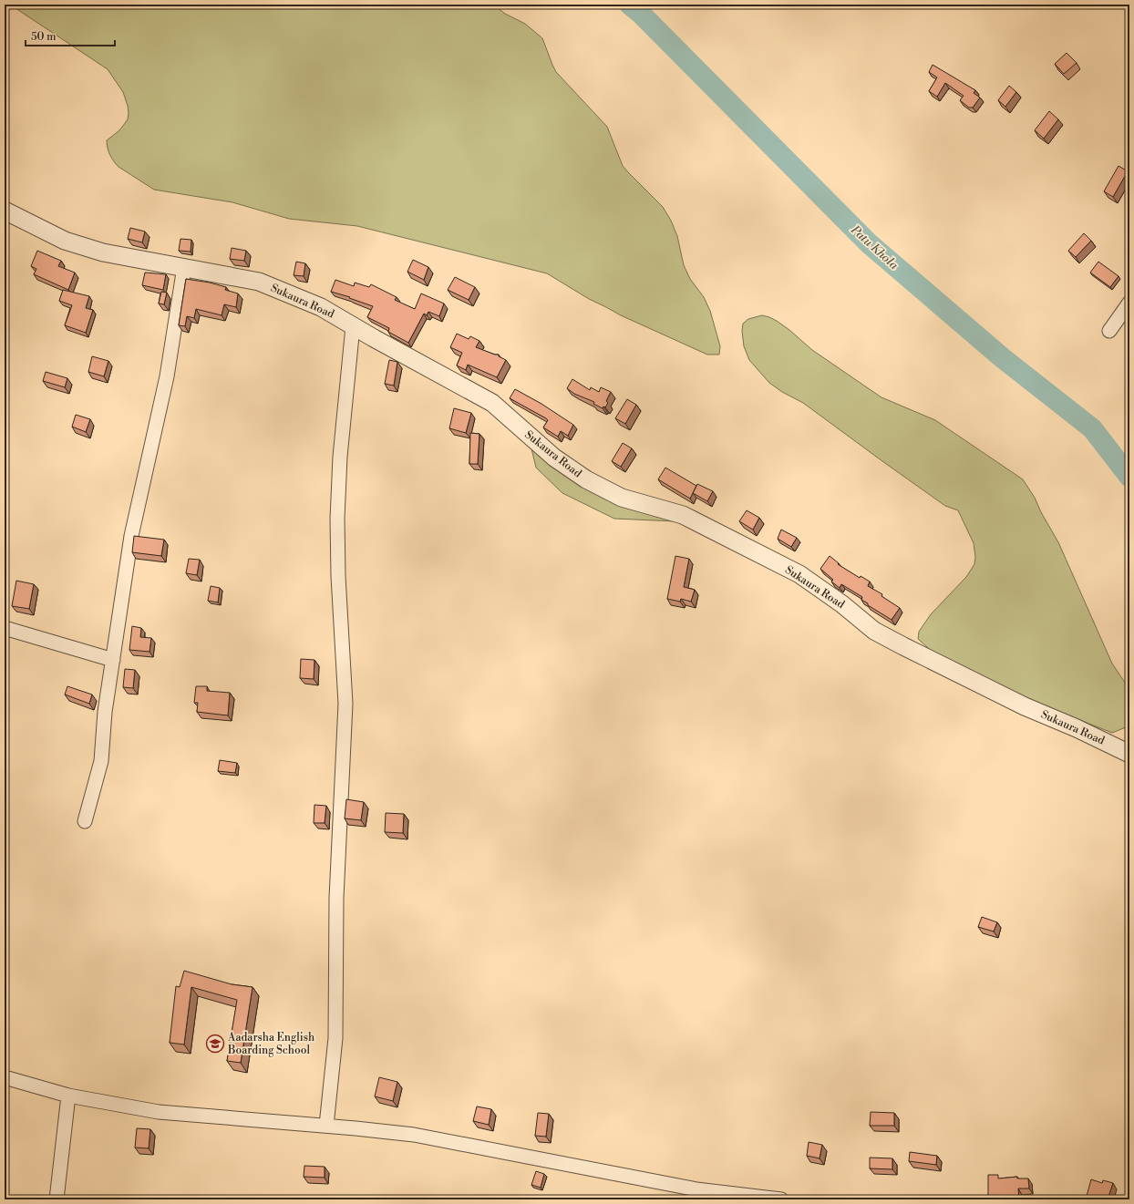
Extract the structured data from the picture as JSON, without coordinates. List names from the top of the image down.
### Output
{
  "streets": {
    "street": ["Sukaura Road"]
  },
  "water": ["Patu Khola"],
  "places": {
    "school or university": ["Aadarsha English Boarding School"]
  },
  "scale_bar": "50 m"
}
